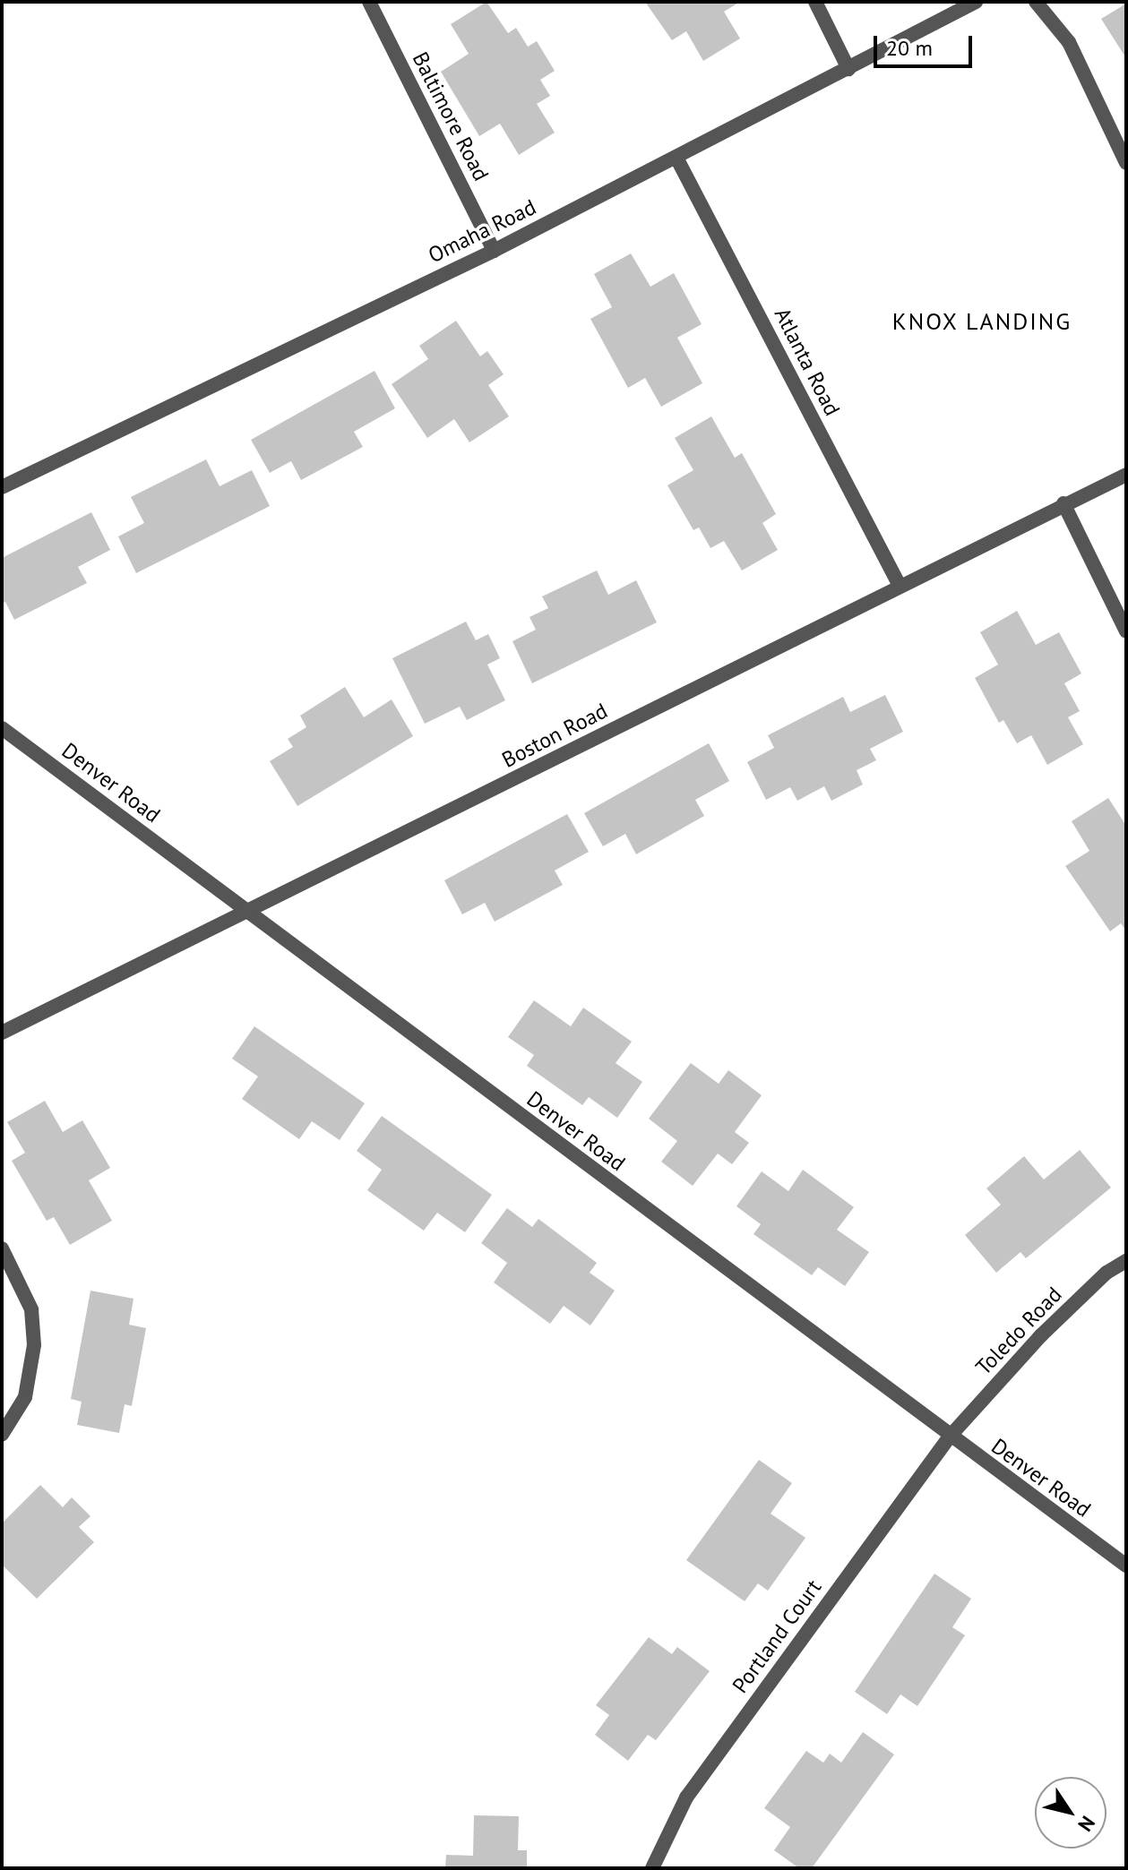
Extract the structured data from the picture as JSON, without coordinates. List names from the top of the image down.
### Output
{
  "streets": {
    "street": [
      "Baltimore Road",
      "Omaha Road",
      "Atlanta Road",
      "Boston Road",
      "Denver Road",
      "Toledo Road",
      "Portland Court"
    ]
  },
  "crossings": [
    ["Baltimore Road", "Omaha Road"],
    ["Omaha Road", "Atlanta Road"],
    ["Atlanta Road", "Boston Road"],
    ["Boston Road", "Denver Road"],
    ["Denver Road", "Toledo Road"],
    ["Denver Road", "Portland Court"],
    ["Toledo Road", "Portland Court"]
  ],
  "districts": ["KNOX LANDING"],
  "scale_bar": "20 m",
  "north": "bottom right"
}
